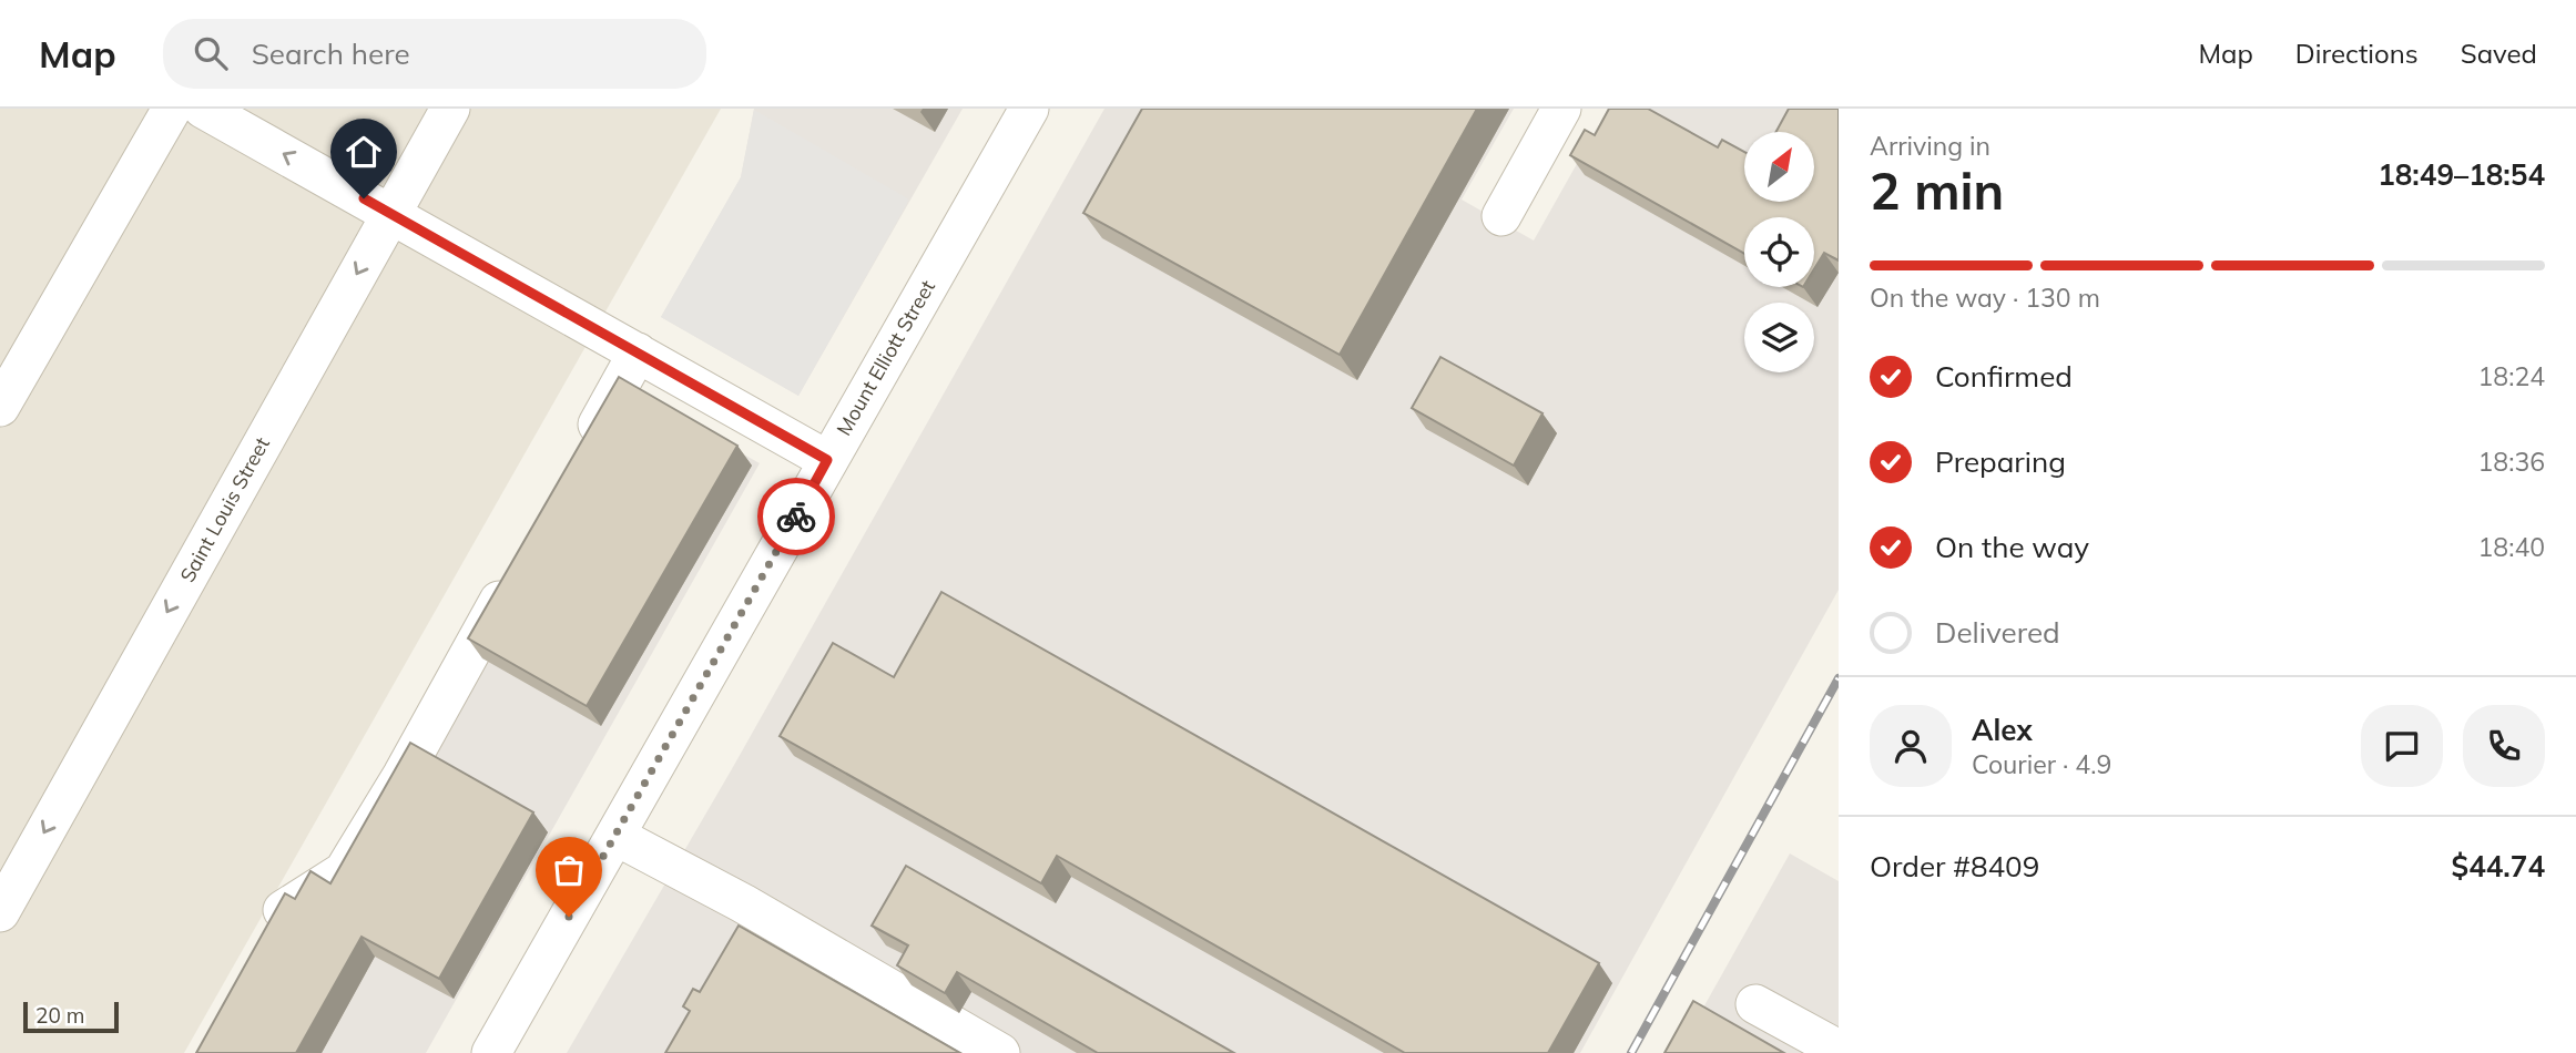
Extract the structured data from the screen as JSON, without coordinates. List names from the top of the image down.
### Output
{
  "streets": {
    "street": ["Mount Elliott Street", "Saint Louis Street"]
  },
  "scale_bar": "20 m",
  "north": "top right",
  "page": {
    "header": "Map",
    "search": "Search here",
    "nav": ["Map", "Directions", "Saved"],
    "heading": ["2 min", "Arriving in", "18:49–18:54"],
    "panel": [
      "Alex",
      "Courier · 4.9",
      "Order #8409",
      "$44.74"
    ],
    "bar": "On the way · 130 m",
    "list": [
      ["Confirmed", "18:24"],
      ["Preparing", "18:36"],
      ["On the way", "18:40"],
      "Delivered"
    ],
    "scale": "20 m"
  }
}
